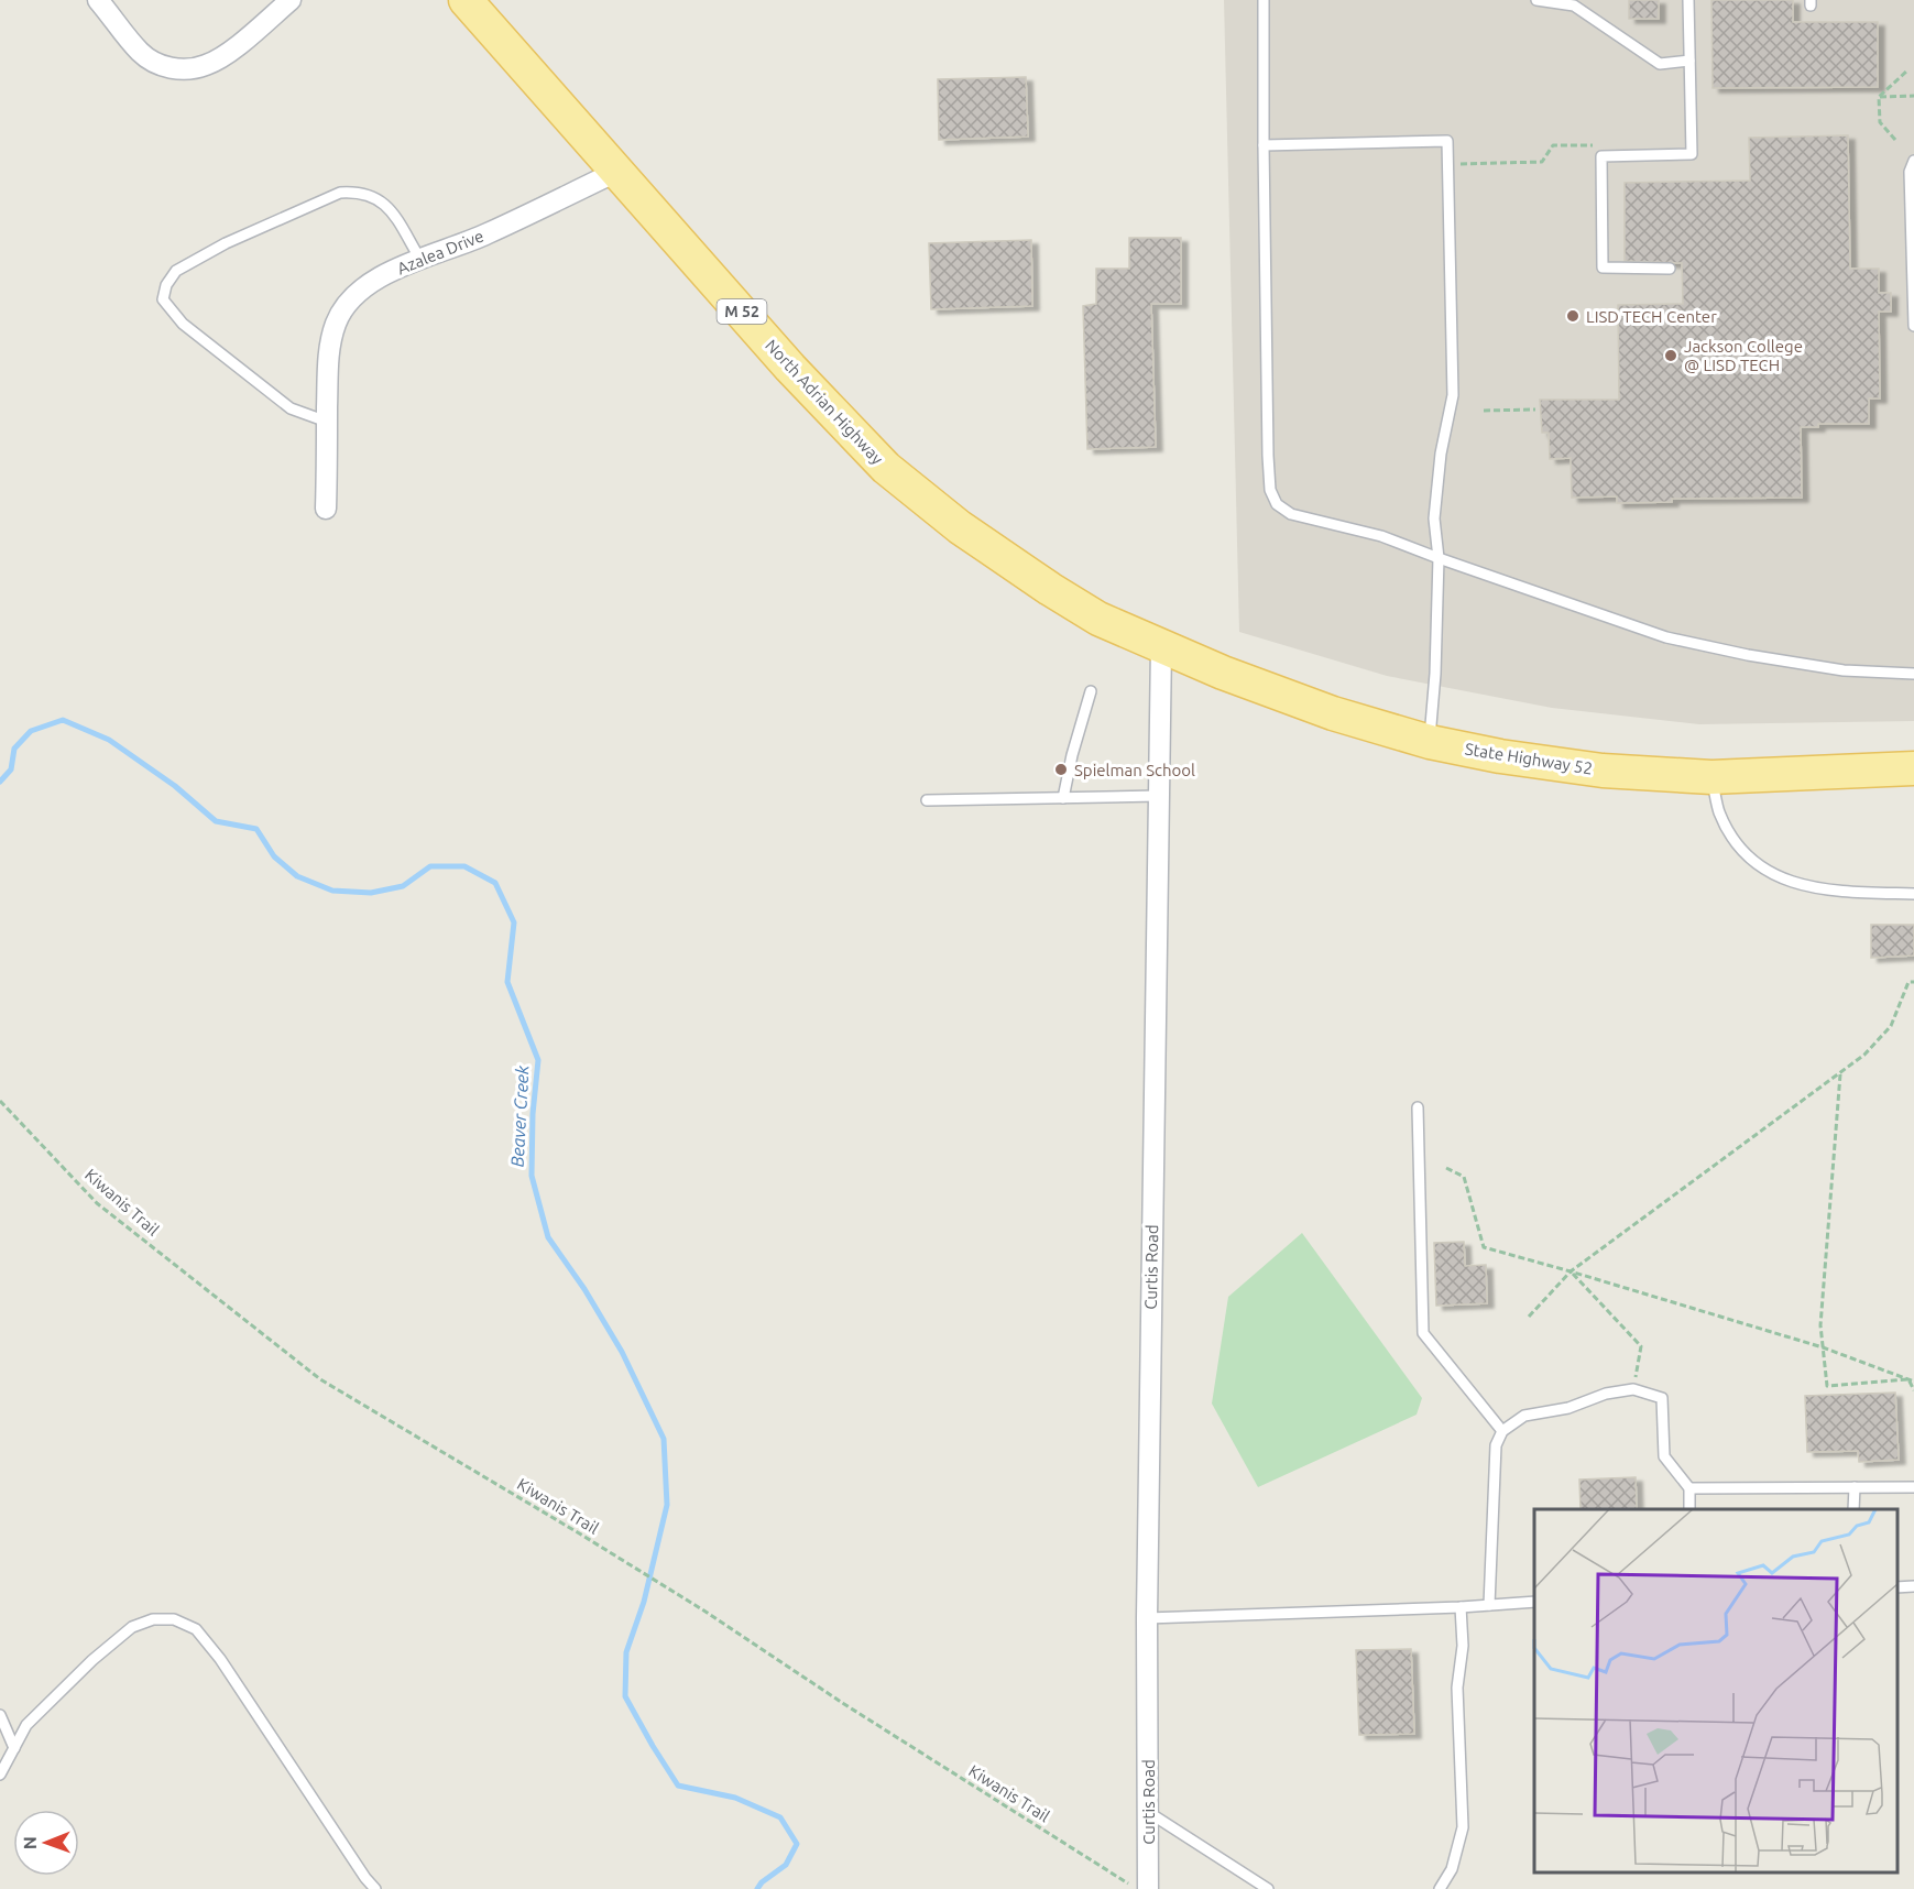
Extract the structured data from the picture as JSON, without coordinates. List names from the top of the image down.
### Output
{
  "streets": {
    "main road": ["M 52", "North Adrian Highway", "State Highway 52"],
    "street": ["Azalea Drive", "Curtis Road"],
    "path": ["Kiwanis Trail"]
  },
  "crossings": [
    ["Azalea Drive", "North Adrian Highway"],
    ["North Adrian Highway", "State Highway 52"],
    ["North Adrian Highway", "Curtis Road"],
    ["State Highway 52", "Curtis Road"]
  ],
  "water": ["Beaver Creek"],
  "places": ["LISD TECH Center", "Jackson College @ LISD TECH", "Spielman School"],
  "north": "left"
}
